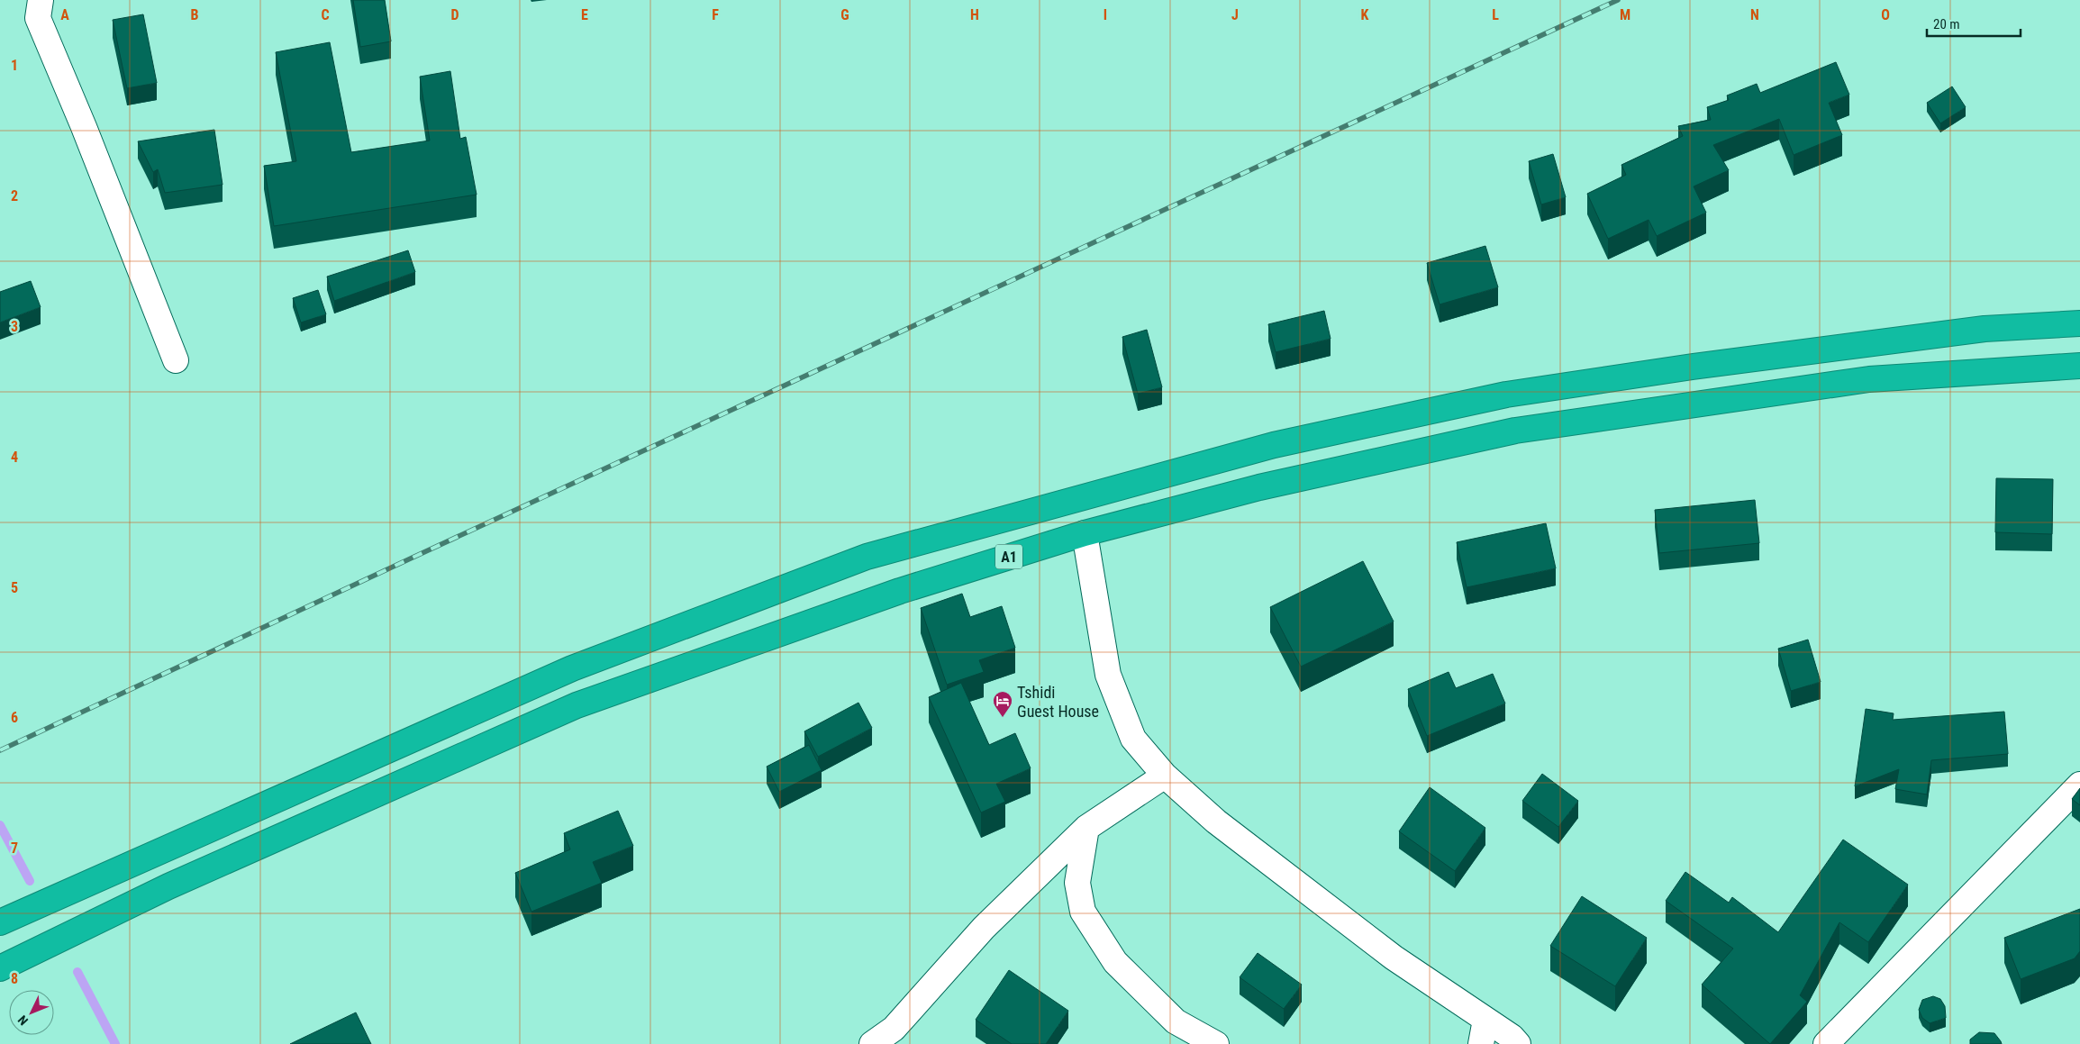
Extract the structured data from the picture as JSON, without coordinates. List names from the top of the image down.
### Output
{
  "streets": {
    "highway": ["A1"]
  },
  "places": {
    "hotel": ["Tshidi Guest House"]
  },
  "scale_bar": "20 m",
  "north": "bottom left",
  "grid": {
    "columns": [
      "A",
      "B",
      "C",
      "D",
      "E",
      "F",
      "G",
      "H",
      "I",
      "J",
      "K",
      "L",
      "M",
      "N",
      "O"
    ],
    "rows": [
      "1",
      "2",
      "3",
      "4",
      "5",
      "6",
      "7",
      "8"
    ]
  }
}
